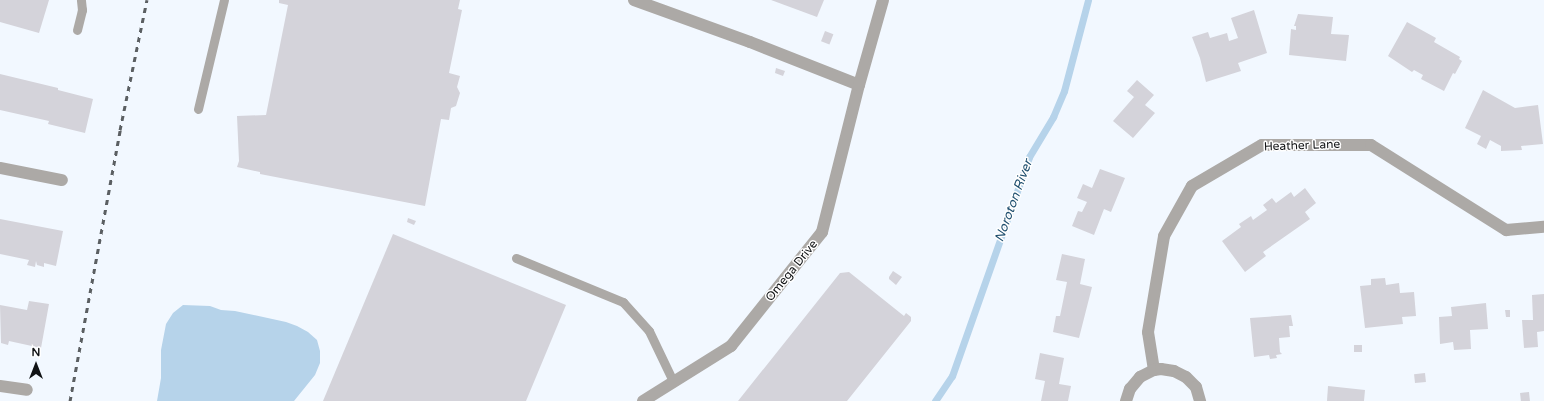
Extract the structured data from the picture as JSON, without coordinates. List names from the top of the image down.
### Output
{
  "streets": {
    "street": ["Heather Lane", "Omega Drive"]
  },
  "water": ["Noroton River"],
  "north": "top"
}
